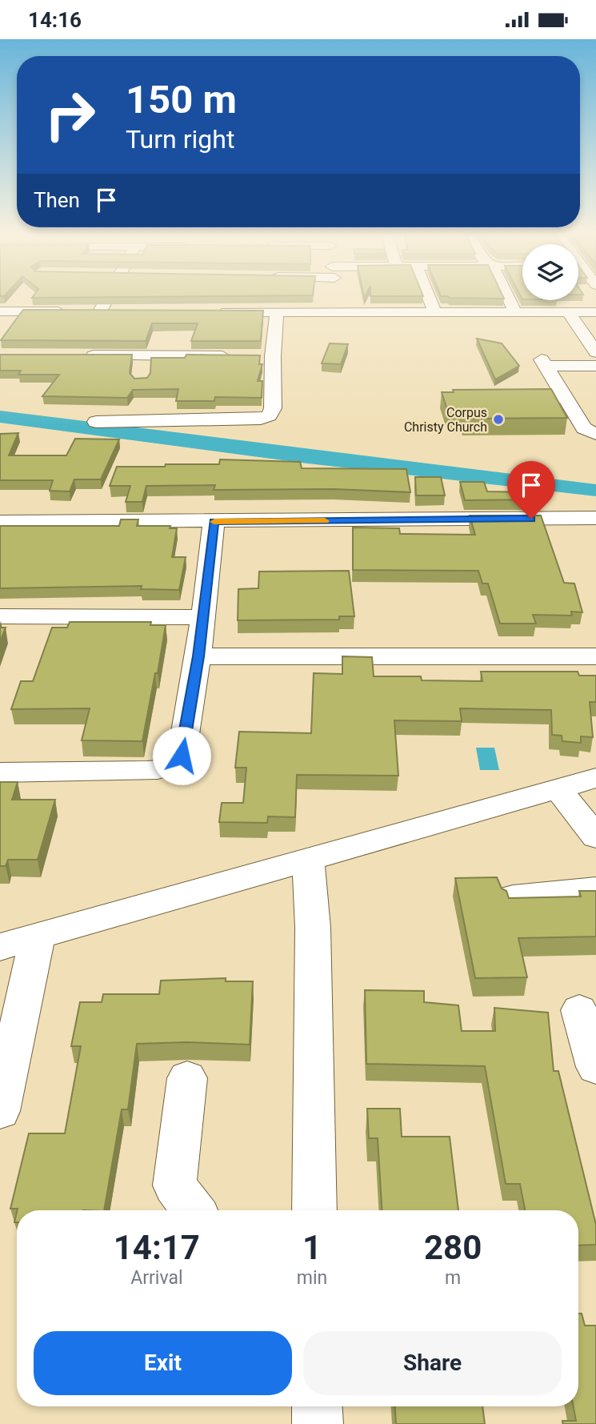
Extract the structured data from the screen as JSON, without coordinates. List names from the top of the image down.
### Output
{
  "places": ["Corpus Christy Church"],
  "page": {
    "status": "14:16",
    "turn": ["150 m", "Turn right"],
    "then": "Then",
    "eta": [
      "14:17",
      "Arrival",
      "1",
      "min",
      "280",
      "m"
    ],
    "buttons": ["Exit", "Share"]
  }
}
